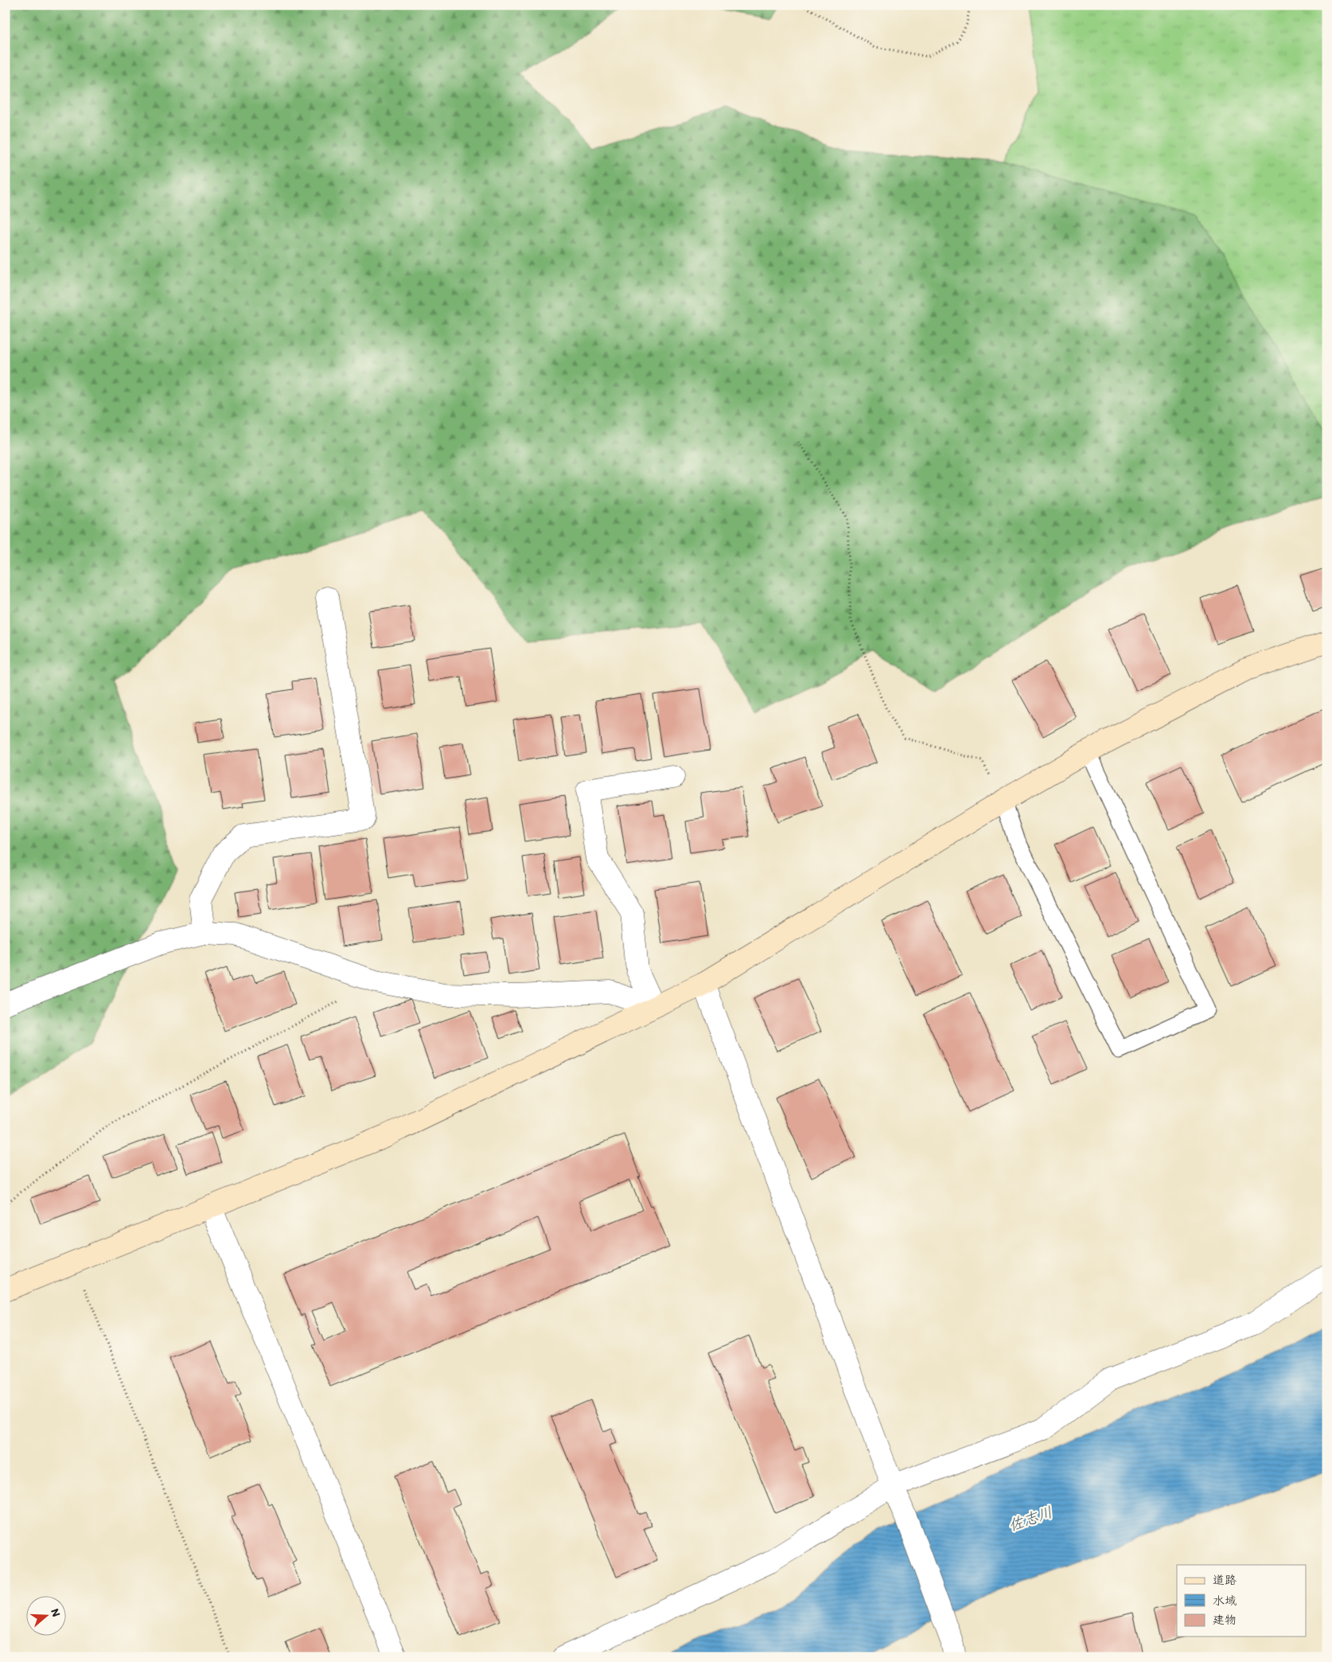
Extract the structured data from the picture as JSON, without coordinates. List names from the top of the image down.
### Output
{
  "water": ["佐志川"],
  "legend": ["道路", "水域", "建物"],
  "north": "right"
}
